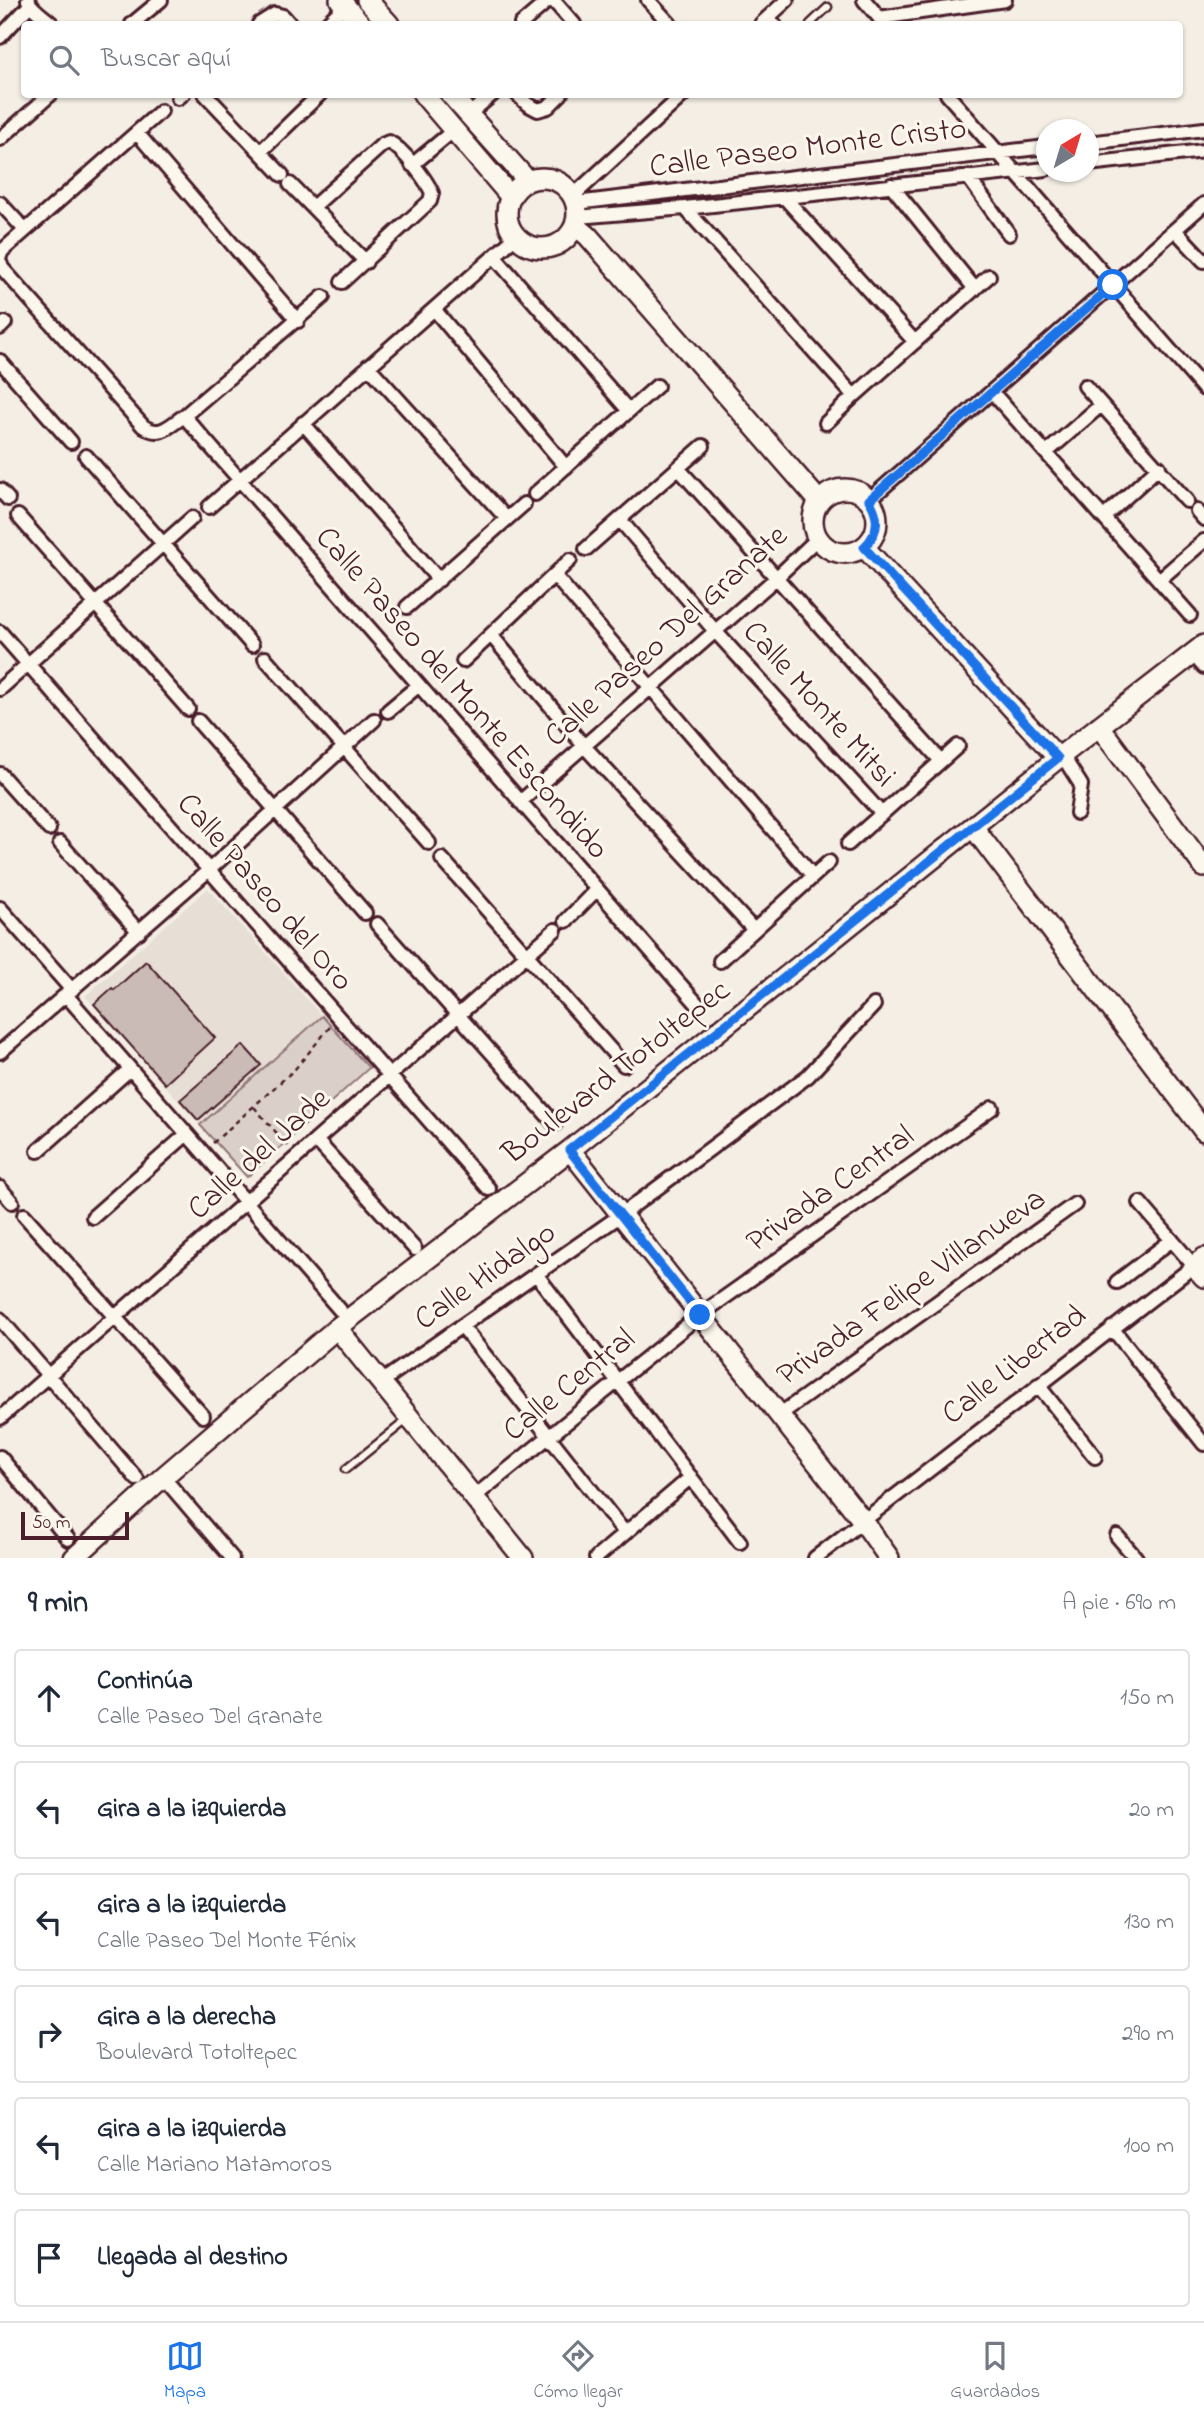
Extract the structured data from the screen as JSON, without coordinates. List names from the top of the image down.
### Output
{
  "streets": {
    "main road": ["Boulevard Totoltepec"],
    "street": [
      "Calle Paseo Monte Cristo",
      "Calle Paseo Del Granate",
      "Calle Paseo del Monte Escondido",
      "Calle Monte Mitsi",
      "Calle Paseo del Oro",
      "Calle del Jade",
      "Privada Central",
      "Calle Hidalgo",
      "Privada Felipe Villanueva",
      "Calle Libertad",
      "Calle Central"
    ]
  },
  "crossings": [
    ["Calle Paseo Del Granate", "Calle Paseo del Monte Escondido"],
    ["Calle Paseo Del Granate", "Calle Monte Mitsi"],
    ["Calle Paseo del Oro", "Calle del Jade"],
    ["Privada Central", "Calle Central"]
  ],
  "scale_bar": "50 m",
  "north": "top right",
  "page": {
    "search": "Buscar aquí",
    "scale": "50 m",
    "heading": ["9 min", "A pie · 690 m"],
    "list": [
      ["Continúa", "Calle Paseo Del Granate", "150 m"],
      ["Gira a la izquierda", "20 m"],
      ["Gira a la izquierda", "Calle Paseo Del Monte Fénix", "130 m"],
      ["Gira a la derecha", "Boulevard Totoltepec", "290 m"],
      ["Gira a la izquierda", "Calle Mariano Matamoros", "100 m"],
      "Llegada al destino"
    ],
    "nav": ["Mapa", "Cómo llegar", "Guardados"]
  }
}
